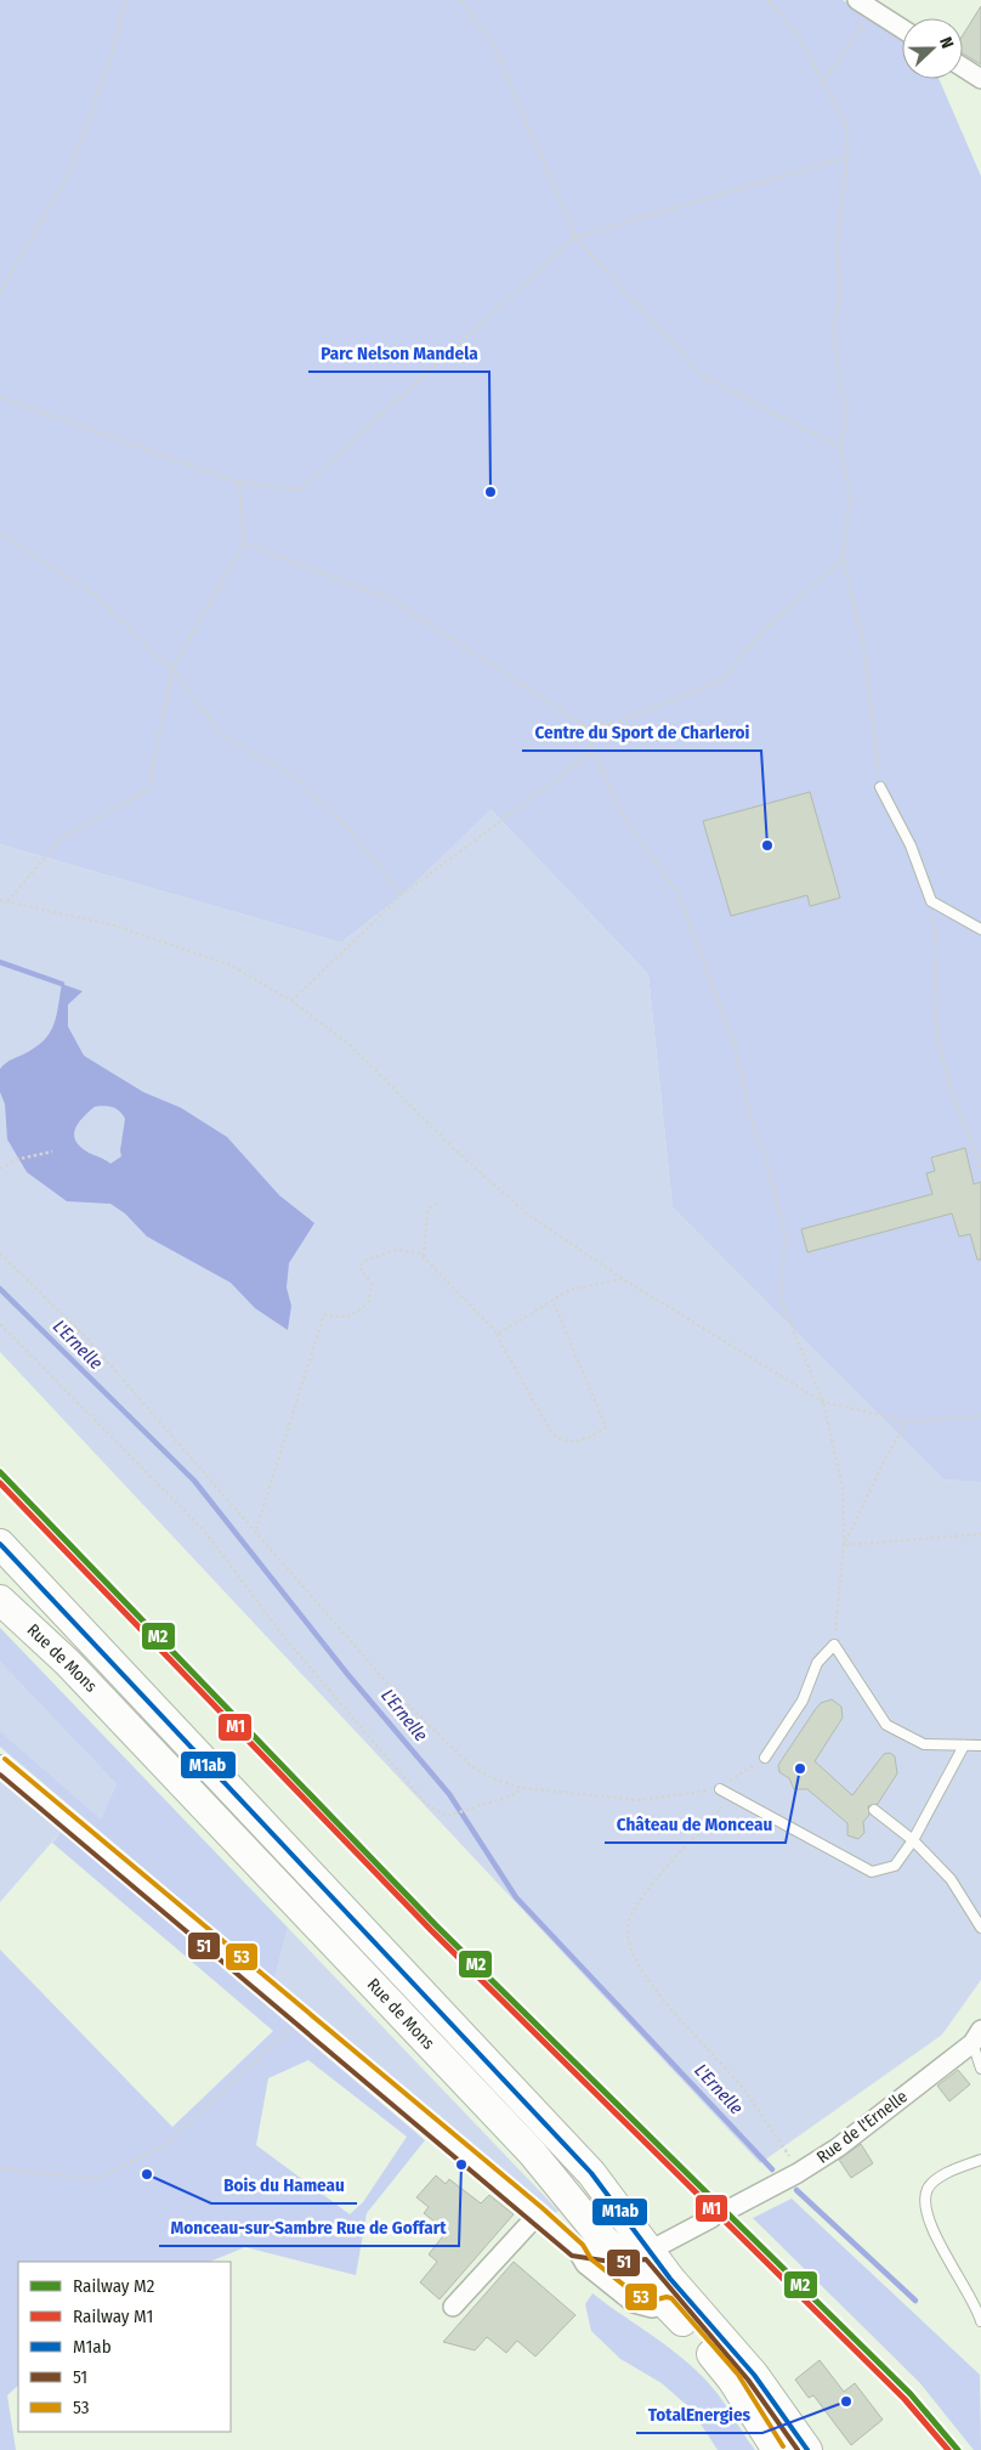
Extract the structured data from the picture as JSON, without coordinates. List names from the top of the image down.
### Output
{
  "streets": {
    "highway": ["Rue de Mons"],
    "street": ["Rue de l'Ernelle"]
  },
  "water": ["L'Ernelle"],
  "places": [
    "Parc Nelson Mandela",
    "Centre du Sport de Charleroi",
    "Château de Monceau",
    "Monceau-sur-Sambre Rue de Goffart",
    "Bois du Hameau",
    "TotalEnergies"
  ],
  "lines": [
    "rail line M2",
    "rail line M1",
    "transit line M1ab",
    "transit line 53",
    "transit line 51"
  ],
  "legend": [
    "Railway M2",
    "Railway M1",
    "M1ab",
    "51",
    "53"
  ],
  "north": "right"
}
